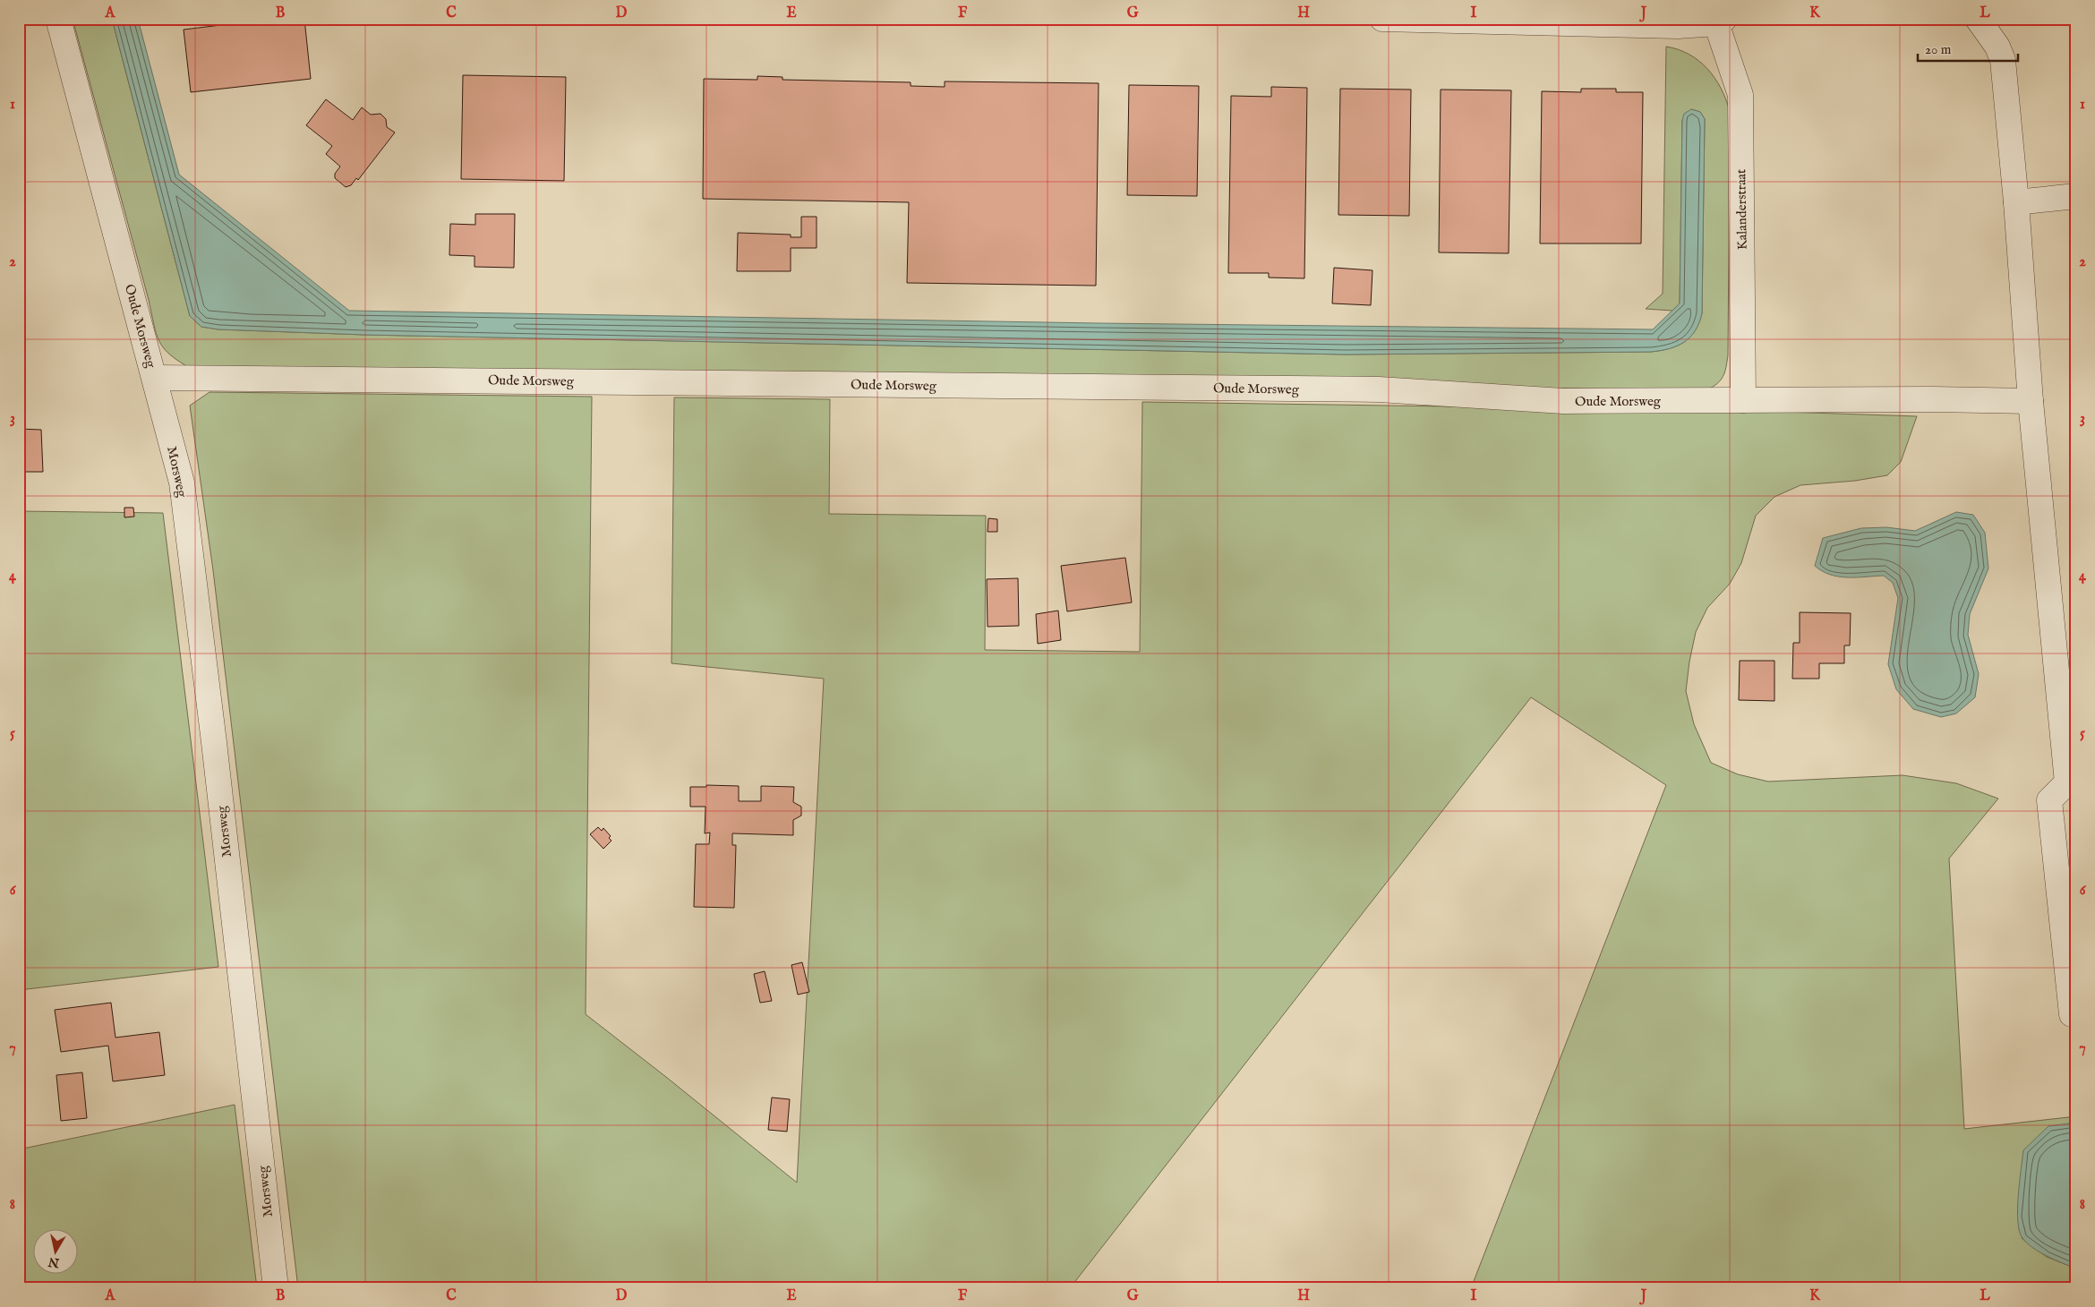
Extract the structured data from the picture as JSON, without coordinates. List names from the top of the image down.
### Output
{
  "streets": {
    "street": ["Kalanderstraat", "Oude Morsweg", "Morsweg"]
  },
  "crossings": [
    ["Kalanderstraat", "Oude Morsweg"],
    ["Oude Morsweg", "Morsweg"]
  ],
  "scale_bar": "20 m",
  "north": "bottom",
  "grid": {
    "columns": [
      "A",
      "B",
      "C",
      "D",
      "E",
      "F",
      "G",
      "H",
      "I",
      "J",
      "K",
      "L"
    ],
    "rows": [
      "1",
      "2",
      "3",
      "4",
      "5",
      "6",
      "7",
      "8"
    ]
  }
}
